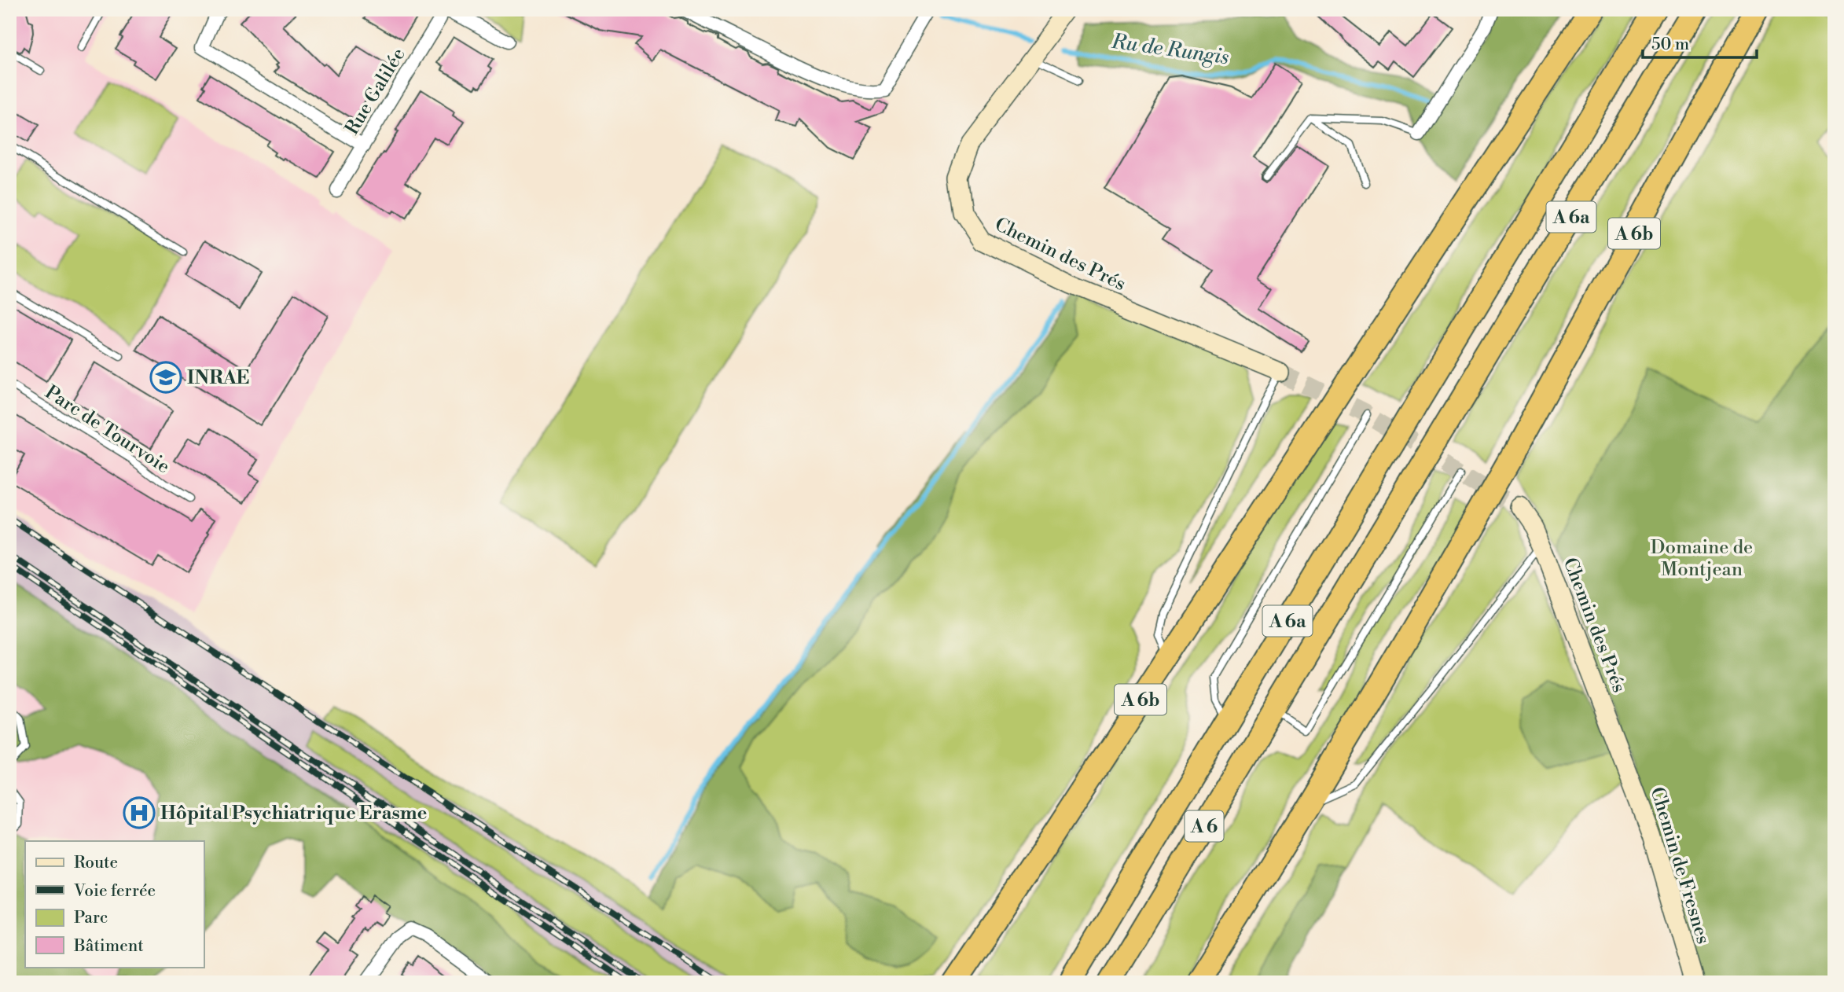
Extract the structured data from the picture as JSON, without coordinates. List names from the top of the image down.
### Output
{
  "streets": {
    "highway": ["A 6a", "A 6b", "A 6"],
    "street": ["Rue Galilée", "Chemin des Prés", "Chemin de Fresnes"],
    "lane": ["Parc de Tourvoie"]
  },
  "crossings": [
    ["A 6a", "A 6"],
    ["Chemin des Prés", "Chemin de Fresnes"]
  ],
  "water": ["Ru de Rungis"],
  "parks": ["Domaine de Montjean"],
  "places": {
    "school or university": ["INRAE"],
    "hospital": ["Hôpital Psychiatrique Erasme"]
  },
  "legend": [
    "Route",
    "Voie ferrée",
    "Parc",
    "Bâtiment"
  ],
  "scale_bar": "50 m"
}
